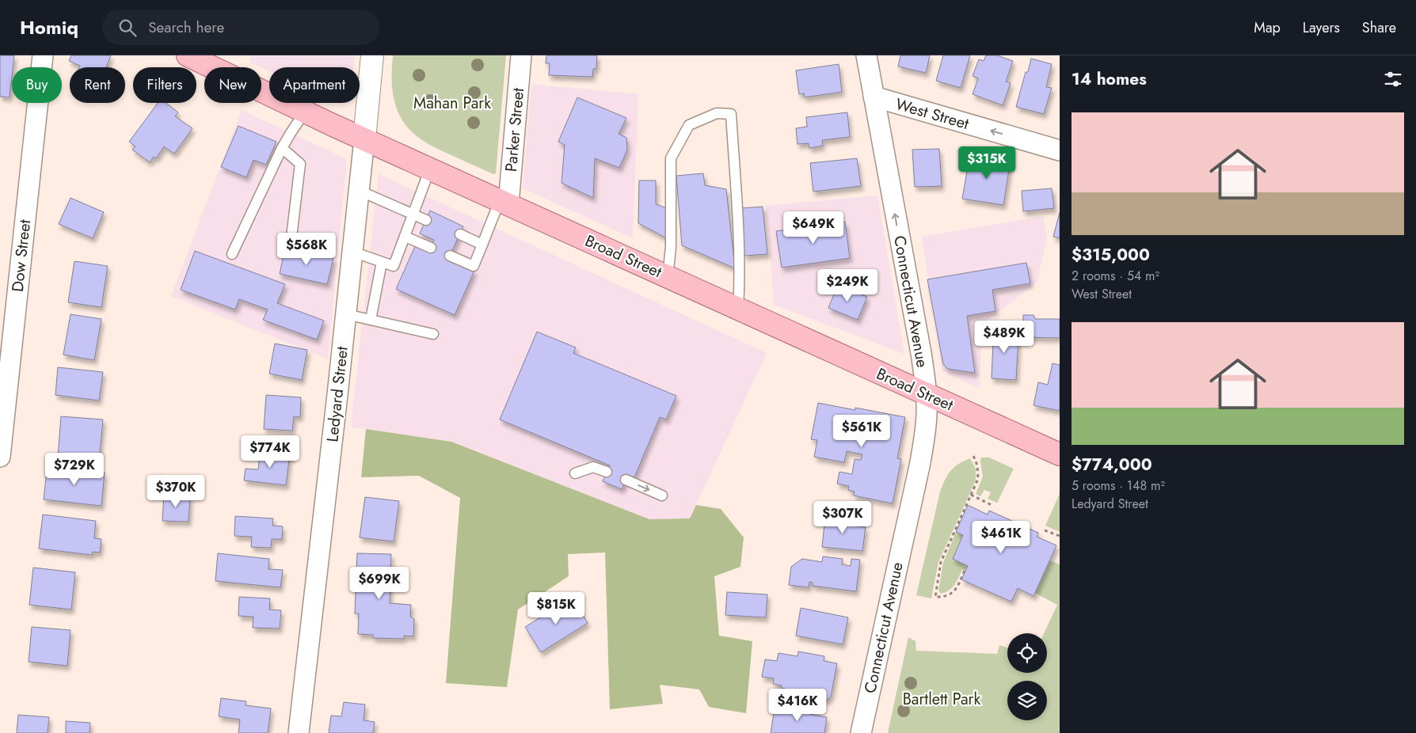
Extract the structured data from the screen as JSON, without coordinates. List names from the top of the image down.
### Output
{
  "streets": {
    "main road": ["Broad Street"],
    "street": [
      "West Street",
      "Parker Street",
      "Dow Street",
      "Connecticut Avenue",
      "Ledyard Street"
    ]
  },
  "crossings": [
    ["West Street", "Connecticut Avenue"],
    ["Parker Street", "Broad Street"],
    ["Broad Street", "Connecticut Avenue"],
    ["Broad Street", "Ledyard Street"]
  ],
  "one_way": ["West Street", "Connecticut Avenue"],
  "parks": ["Mahan Park", "Bartlett Park"],
  "page": {
    "header": "Homiq",
    "search": "Search here",
    "nav": ["Map", "Layers", "Share"],
    "heading": "14 homes",
    "chip": [
      "Buy",
      "Rent",
      "Filters",
      "New",
      "Apartment"
    ],
    "list": [
      {
        "name": "$315,000",
        "note": "2 rooms · 54 m² · West Street"
      },
      {
        "name": "$774,000",
        "note": "5 rooms · 148 m² · Ledyard Street"
      }
    ],
    "price": [
      "$315K",
      "$649K",
      "$568K",
      "$249K",
      "$489K",
      "$561K",
      "$774K",
      "$729K",
      "$370K",
      "$307K",
      "$461K",
      "$699K",
      "$815K",
      "$416K"
    ]
  }
}
